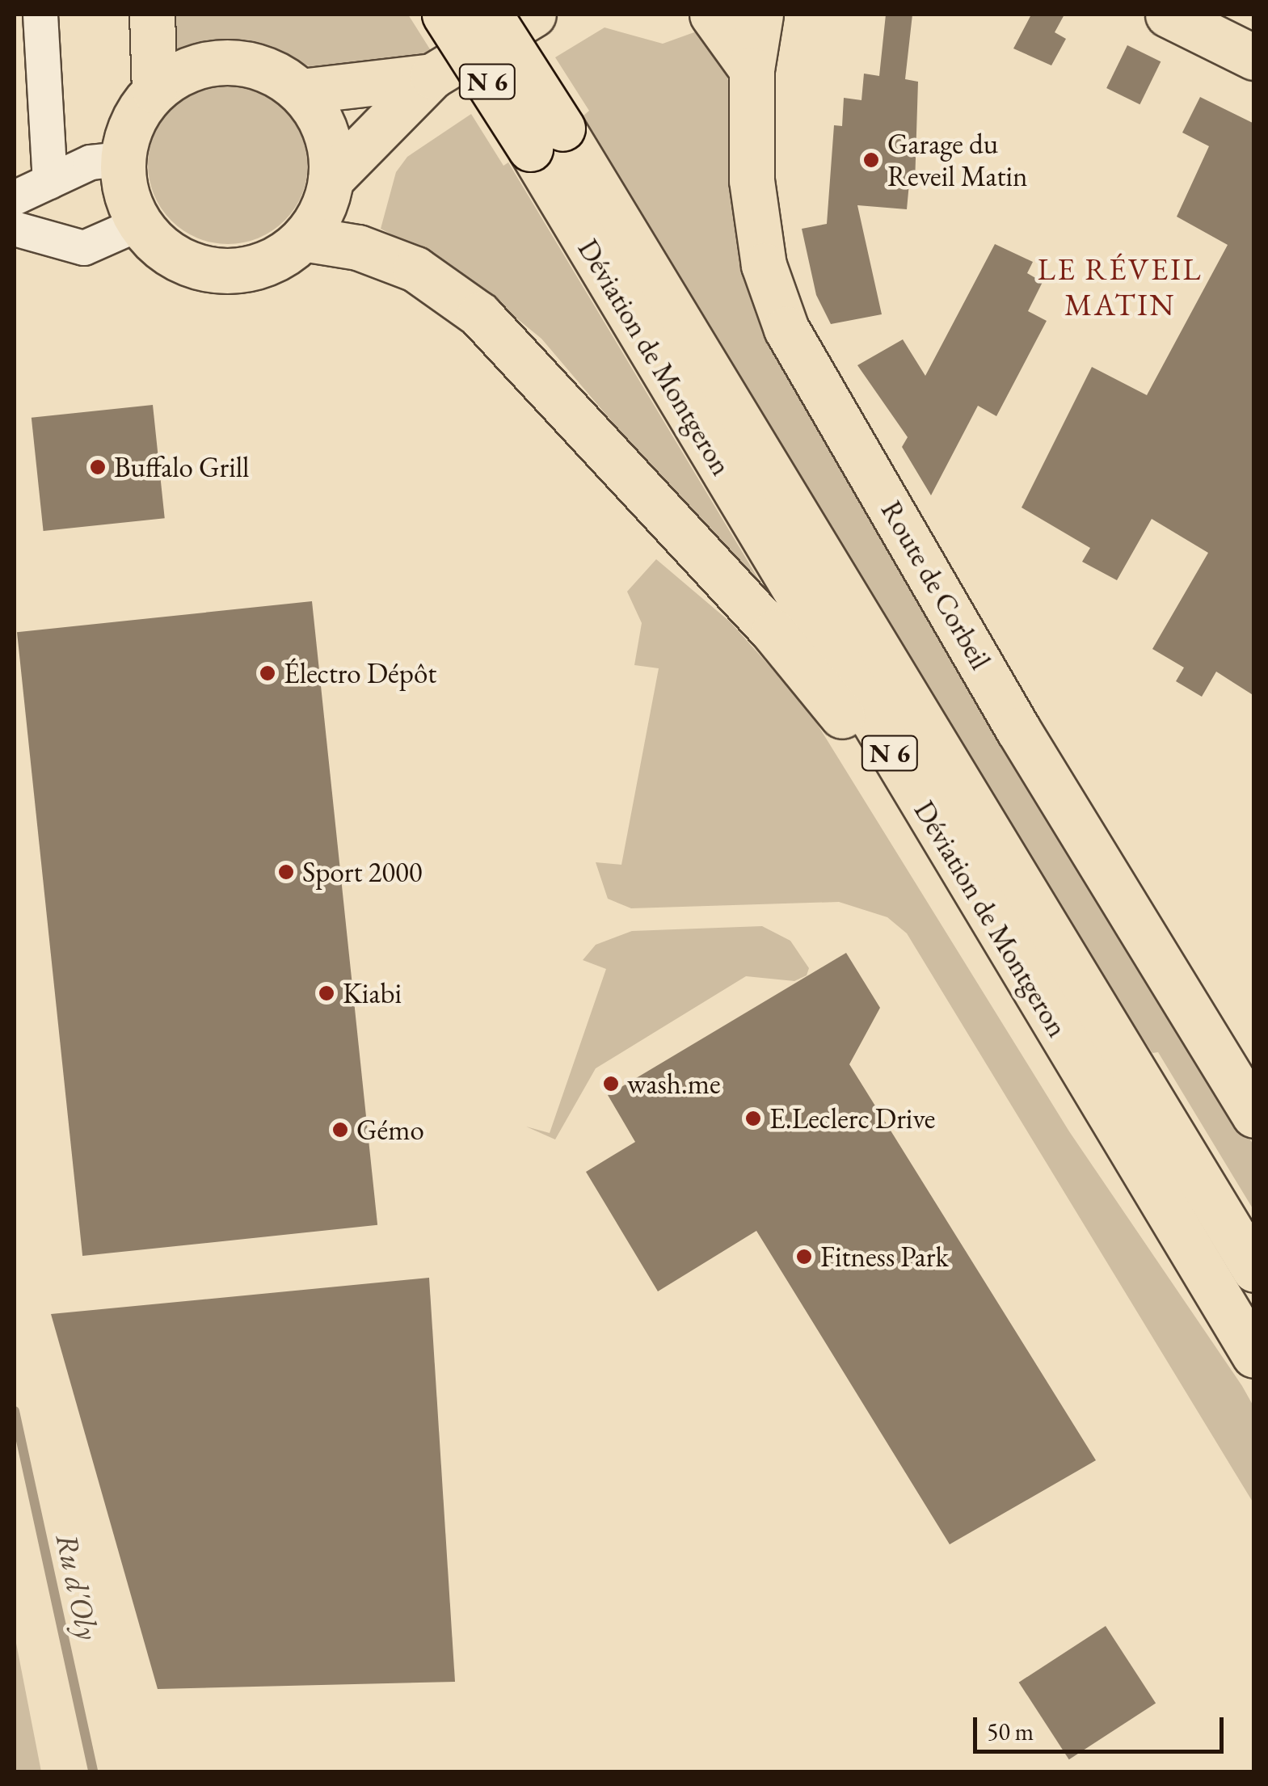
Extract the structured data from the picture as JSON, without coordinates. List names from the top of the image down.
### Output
{
  "streets": {
    "main road": ["N 6", "Déviation de Montgeron", "Route de Corbeil"]
  },
  "crossings": [
    ["N 6", "Déviation de Montgeron"]
  ],
  "districts": ["LE RÉVEIL MATIN"],
  "water": ["Ru d'Oly"],
  "places": [
    "Garage du Reveil Matin",
    "Buffalo Grill",
    "Électro Dépôt",
    "Sport 2000",
    "Kiabi",
    "wash.me",
    "E.Leclerc Drive",
    "Gémo",
    "Fitness Park"
  ],
  "scale_bar": "50 m"
}
